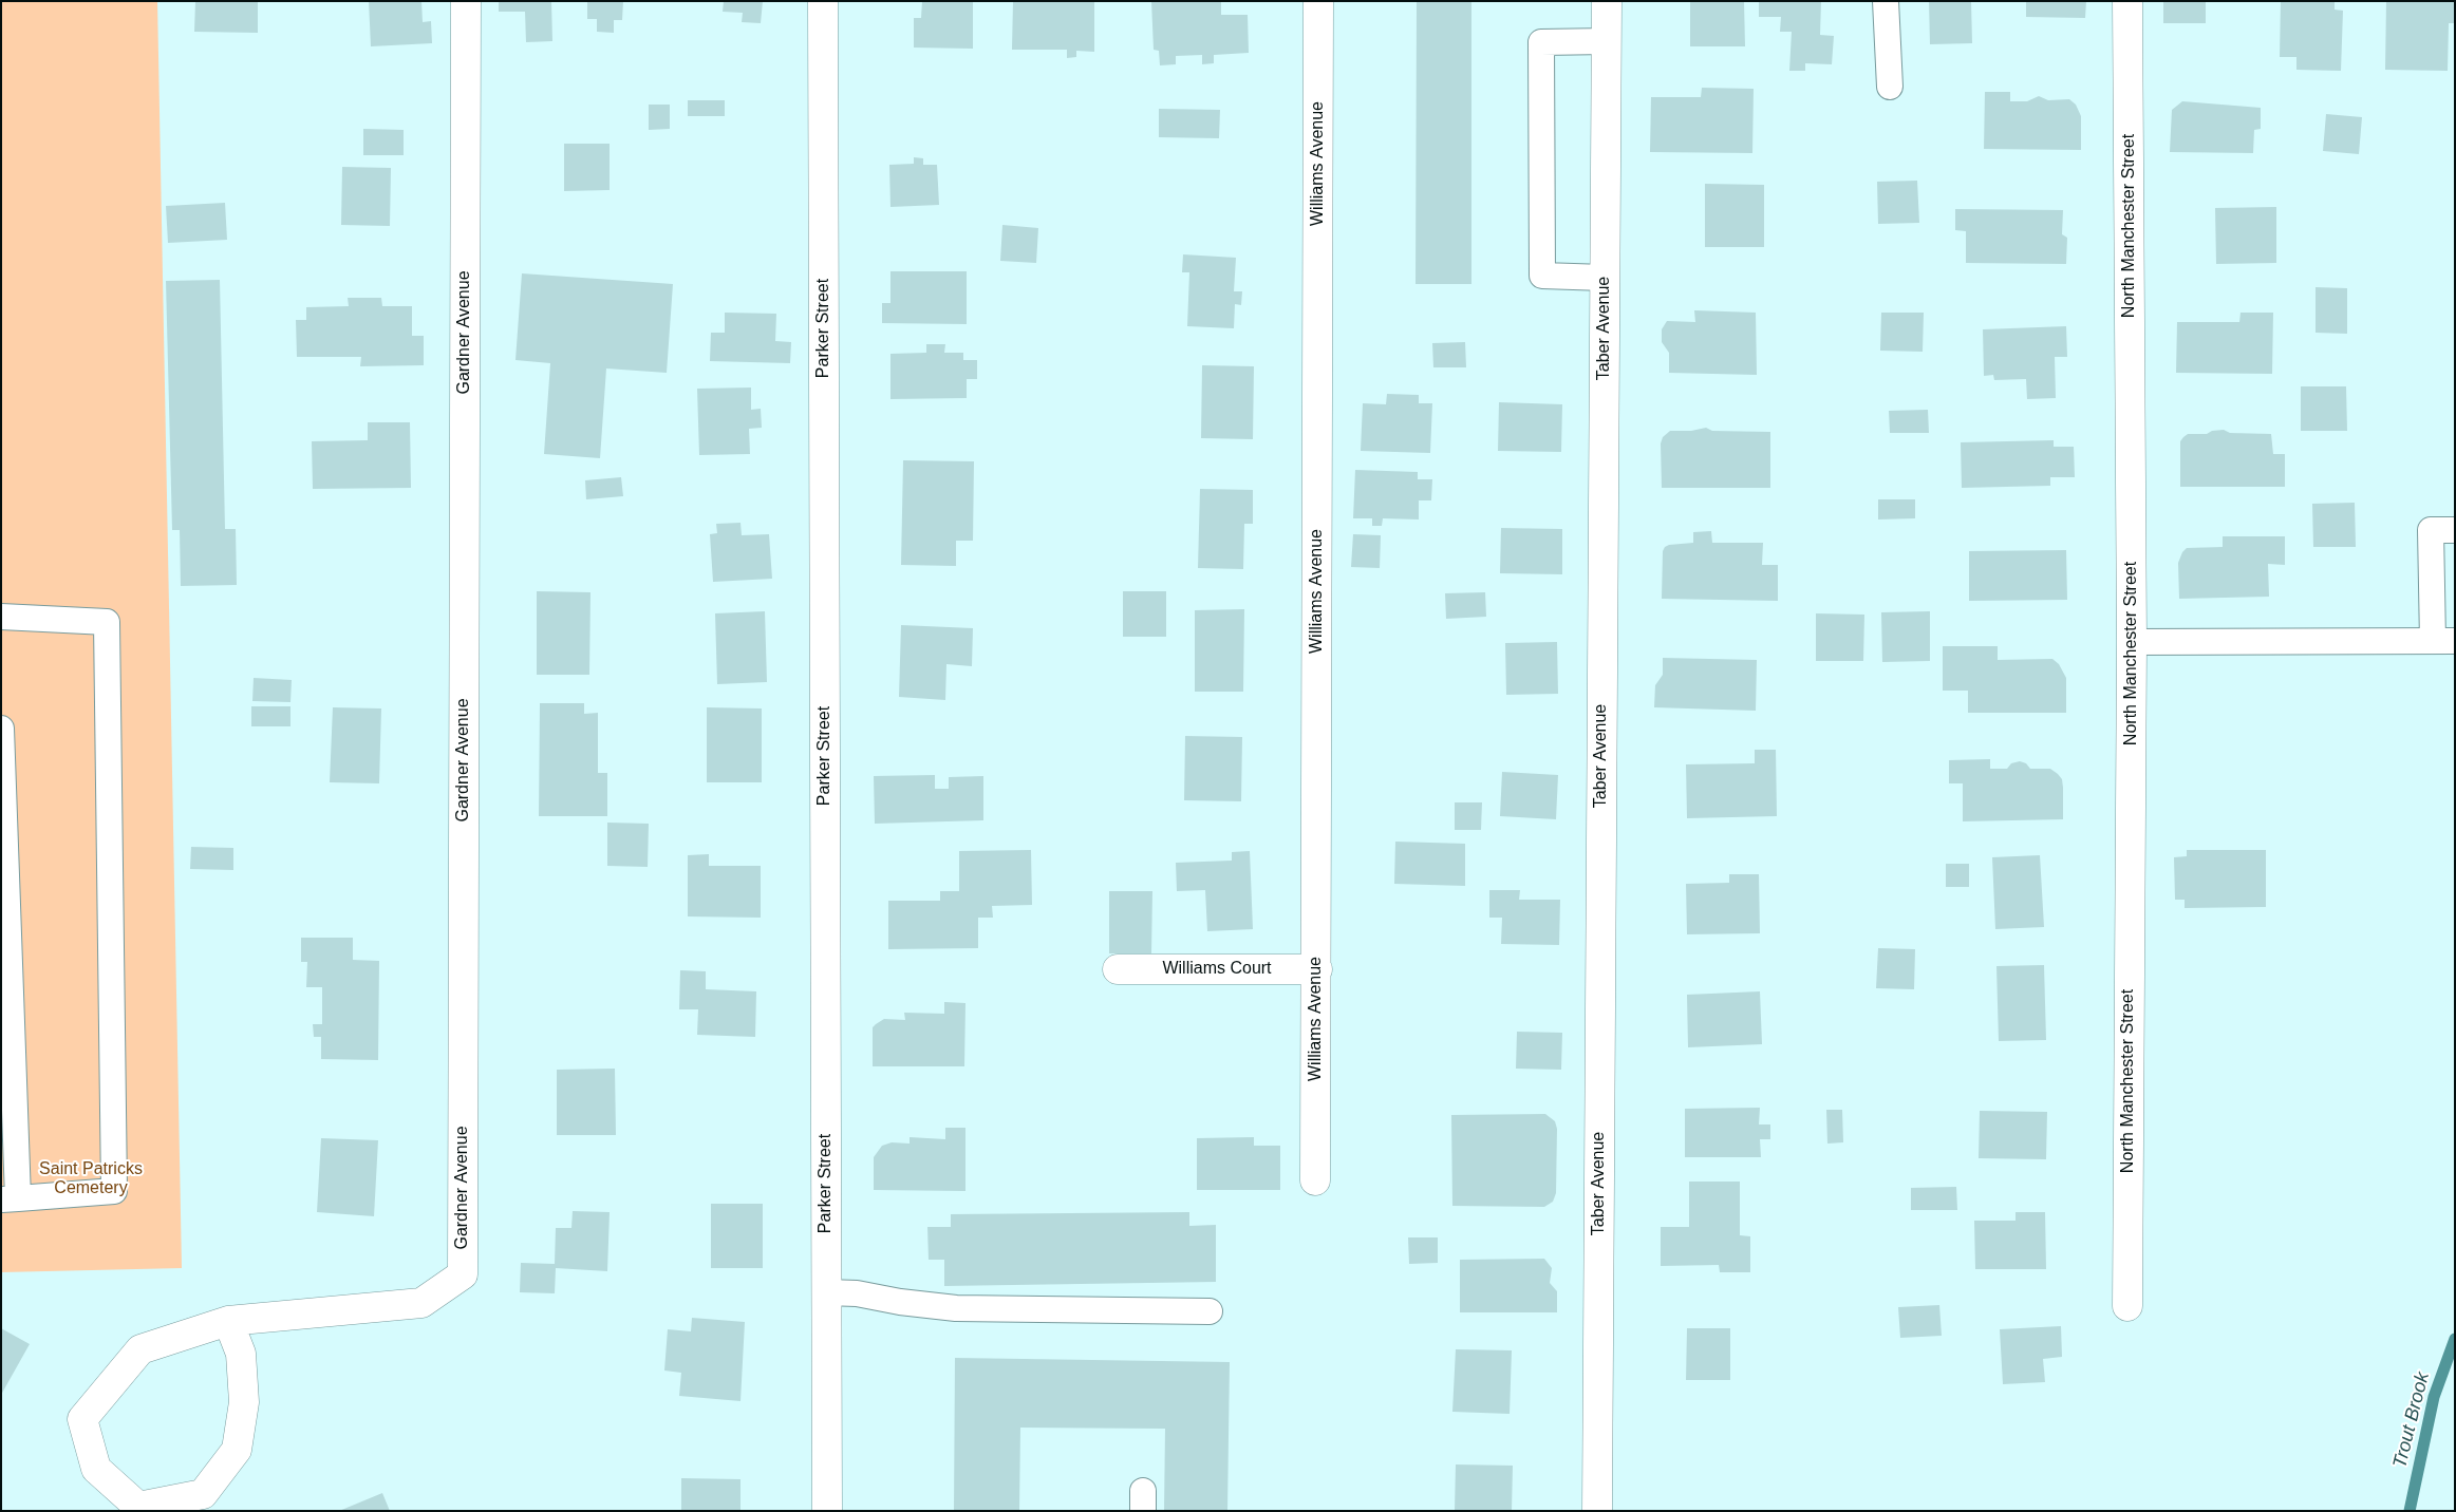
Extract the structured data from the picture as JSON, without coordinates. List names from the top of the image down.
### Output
{
  "streets": {
    "street": [
      "Williams Avenue",
      "North Manchester Street",
      "Parker Street",
      "Taber Avenue",
      "Gardner Avenue",
      "Williams Court"
    ]
  },
  "crossings": [
    ["Williams Avenue", "Williams Court"]
  ],
  "water": ["Trout Brook"],
  "parks": ["Saint Patricks Cemetery"]
}
